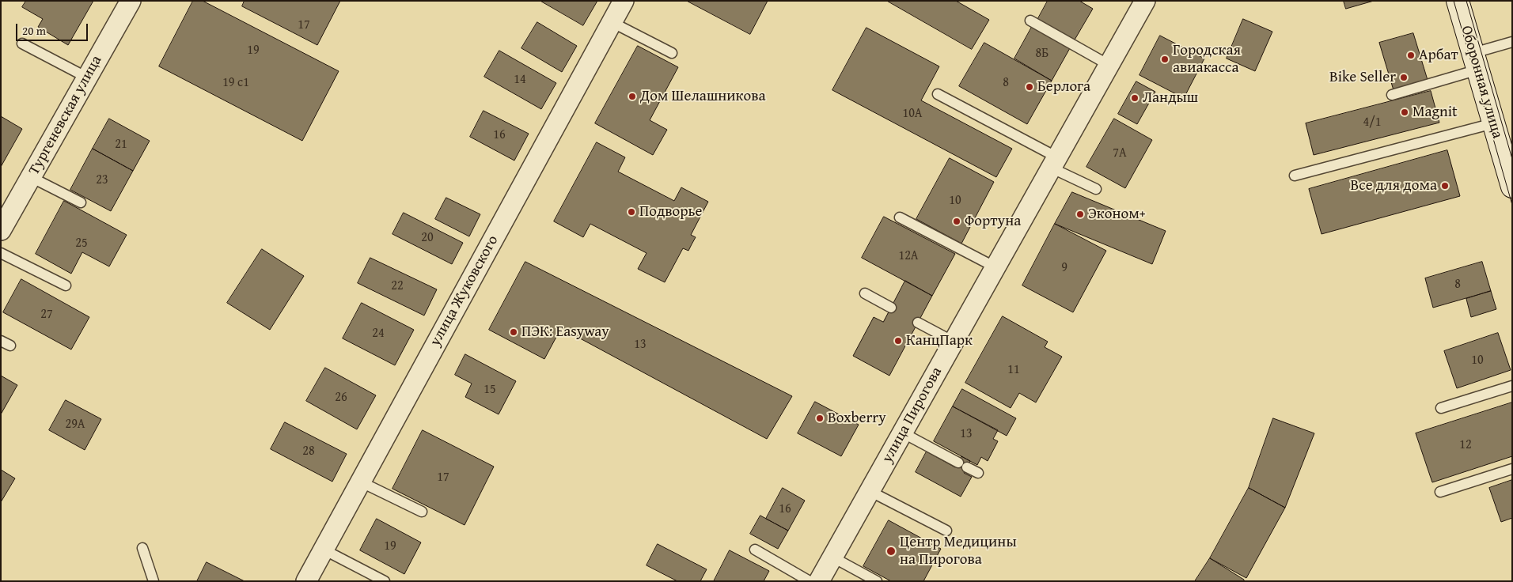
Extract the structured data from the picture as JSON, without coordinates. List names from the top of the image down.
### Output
{
  "streets": {
    "main road": ["Оборонная улица"],
    "street": ["Тургеневская улица", "улица Жуковского", "улица Пирогова"]
  },
  "places": [
    "Арбат",
    "Городская авиакасса",
    "Bike Seller",
    "Берлога",
    "Дом Шелашникова",
    "Ландыш",
    "Magnit",
    "Все для дома",
    "Подворье",
    "Эконом+",
    "Фортуна",
    "ПЭК: Easyway",
    "КанцПарк",
    "Boxberry",
    "Центр Медицины на Пирогова"
  ],
  "house_numbers": [
    "17",
    "19",
    "8Б",
    "14",
    "19 с1",
    "8",
    "10А",
    "4/1",
    "16",
    "21",
    "7А",
    "23",
    "10",
    "20",
    "25",
    "12А",
    "9",
    "8",
    "22",
    "27",
    "24",
    "13",
    "10",
    "11",
    "15",
    "26",
    "29А",
    "13",
    "12",
    "28",
    "17",
    "16",
    "19"
  ],
  "scale_bar": "20 m"
}
